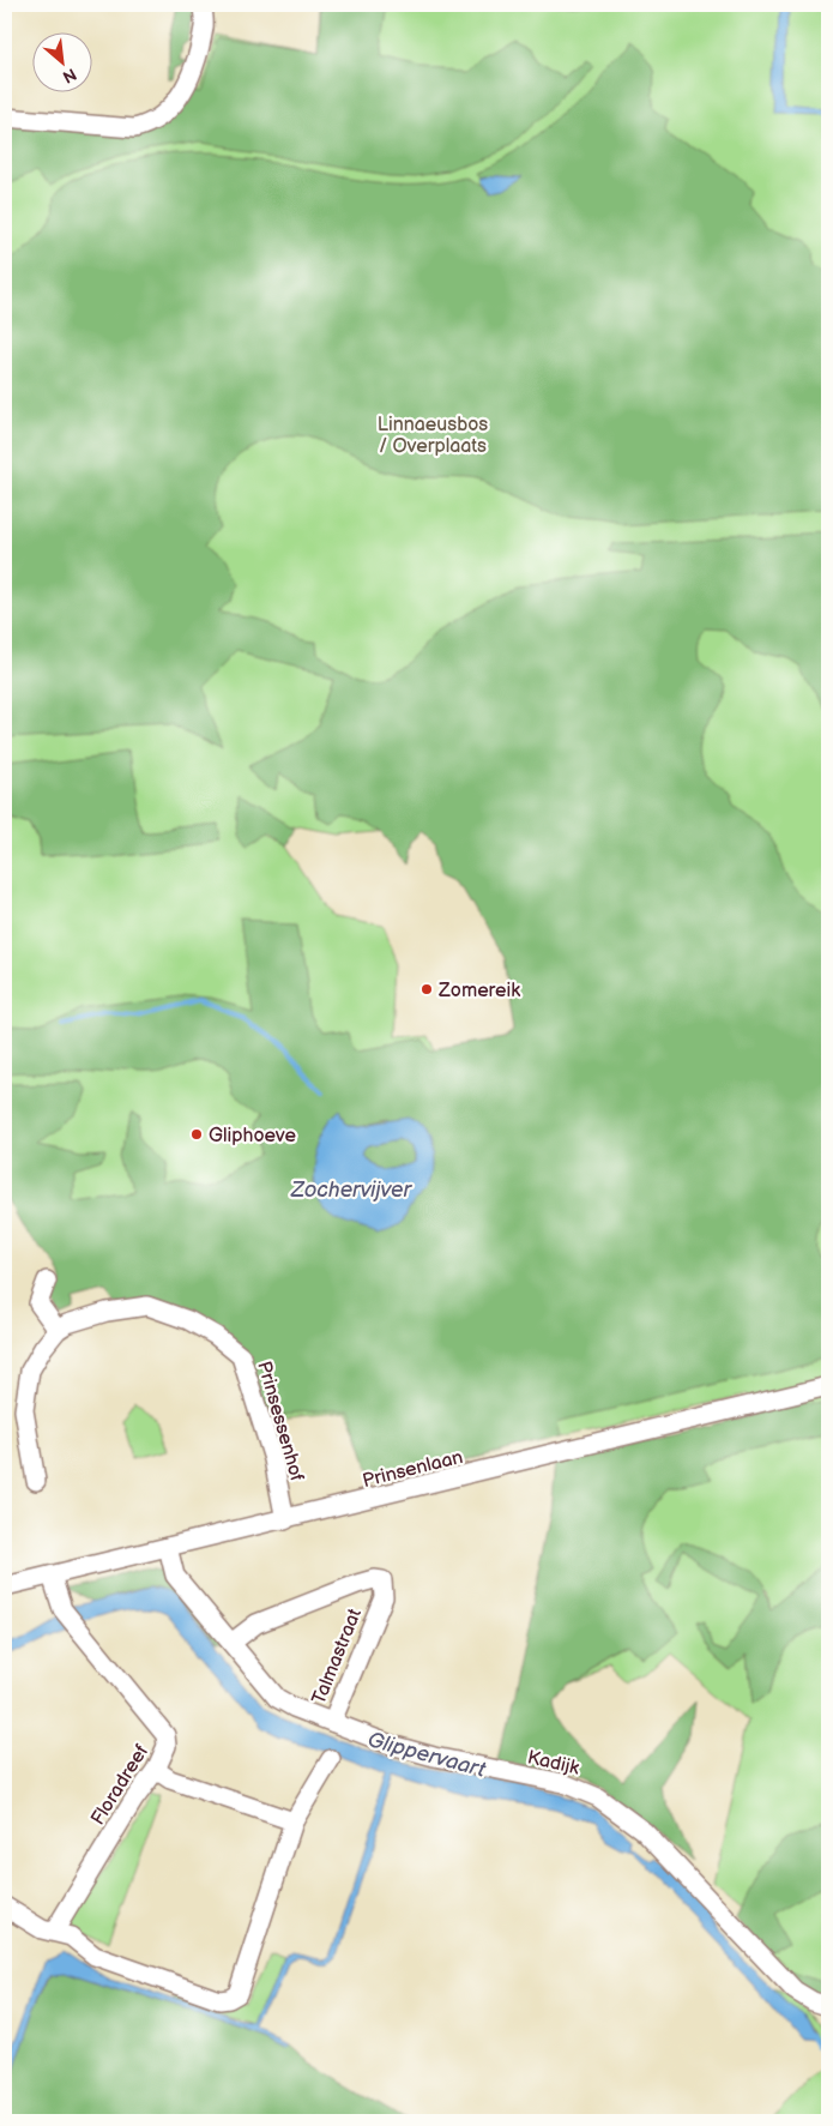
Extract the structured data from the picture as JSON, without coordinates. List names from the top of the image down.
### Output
{
  "streets": {
    "street": [
      "Prinsessenhof",
      "Prinsenlaan",
      "Talmastraat",
      "Kadijk",
      "Floradreef"
    ]
  },
  "crossings": [
    ["Prinsessenhof", "Prinsenlaan"],
    ["Prinsenlaan", "Kadijk"],
    ["Prinsenlaan", "Floradreef"],
    ["Talmastraat", "Kadijk"]
  ],
  "water": ["Zochervijver", "Glippervaart"],
  "parks": ["Linnaeusbos / Overplaats"],
  "places": ["Zomereik", "Gliphoeve"],
  "north": "bottom right"
}
